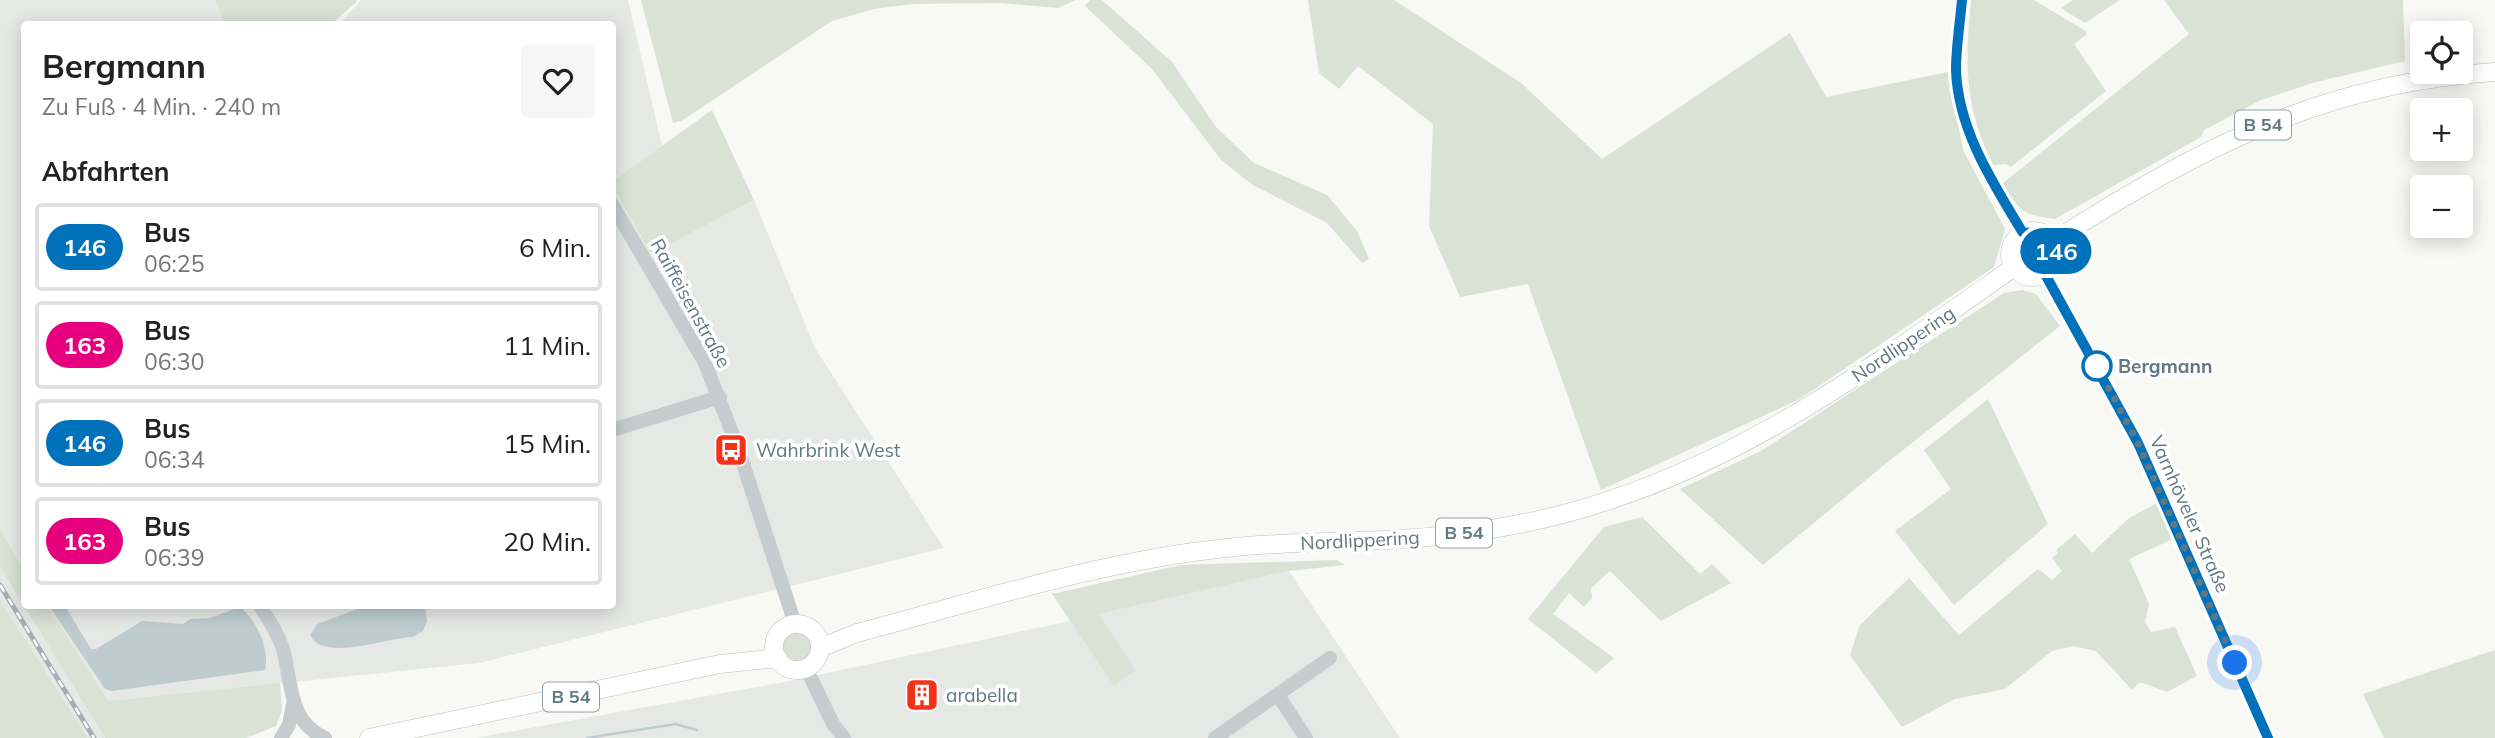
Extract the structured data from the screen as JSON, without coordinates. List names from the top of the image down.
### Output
{
  "streets": {
    "main road": ["B 54", "Nordlippering"],
    "street": ["Raiffeisenstraße", "Varnhöveler Straße"]
  },
  "crossings": [
    ["B 54", "Raiffeisenstraße"],
    ["B 54", "Nordlippering"],
    ["B 54", "Varnhöveler Straße"],
    ["Raiffeisenstraße", "Nordlippering"],
    ["Nordlippering", "Varnhöveler Straße"]
  ],
  "places": {
    "other": ["Bergmann"],
    "bus stop": ["Wahrbrink West"],
    "building": ["arabella"]
  },
  "lines": ["bus line 146"],
  "page": {
    "on_map": "146",
    "map_buttons": ["+", "−"],
    "heading": [
      ["Bergmann", "Zu Fuß · 4 Min. · 240 m"],
      "Abfahrten"
    ],
    "list": [
      {
        "mark": "146",
        "name": "Bus",
        "note": "06:25",
        "value": "6 Min."
      },
      {
        "mark": "163",
        "name": "Bus",
        "note": "06:30",
        "value": "11 Min."
      },
      {
        "mark": "146",
        "name": "Bus",
        "note": "06:34",
        "value": "15 Min."
      },
      {
        "mark": "163",
        "name": "Bus",
        "note": "06:39",
        "value": "20 Min."
      }
    ]
  }
}
